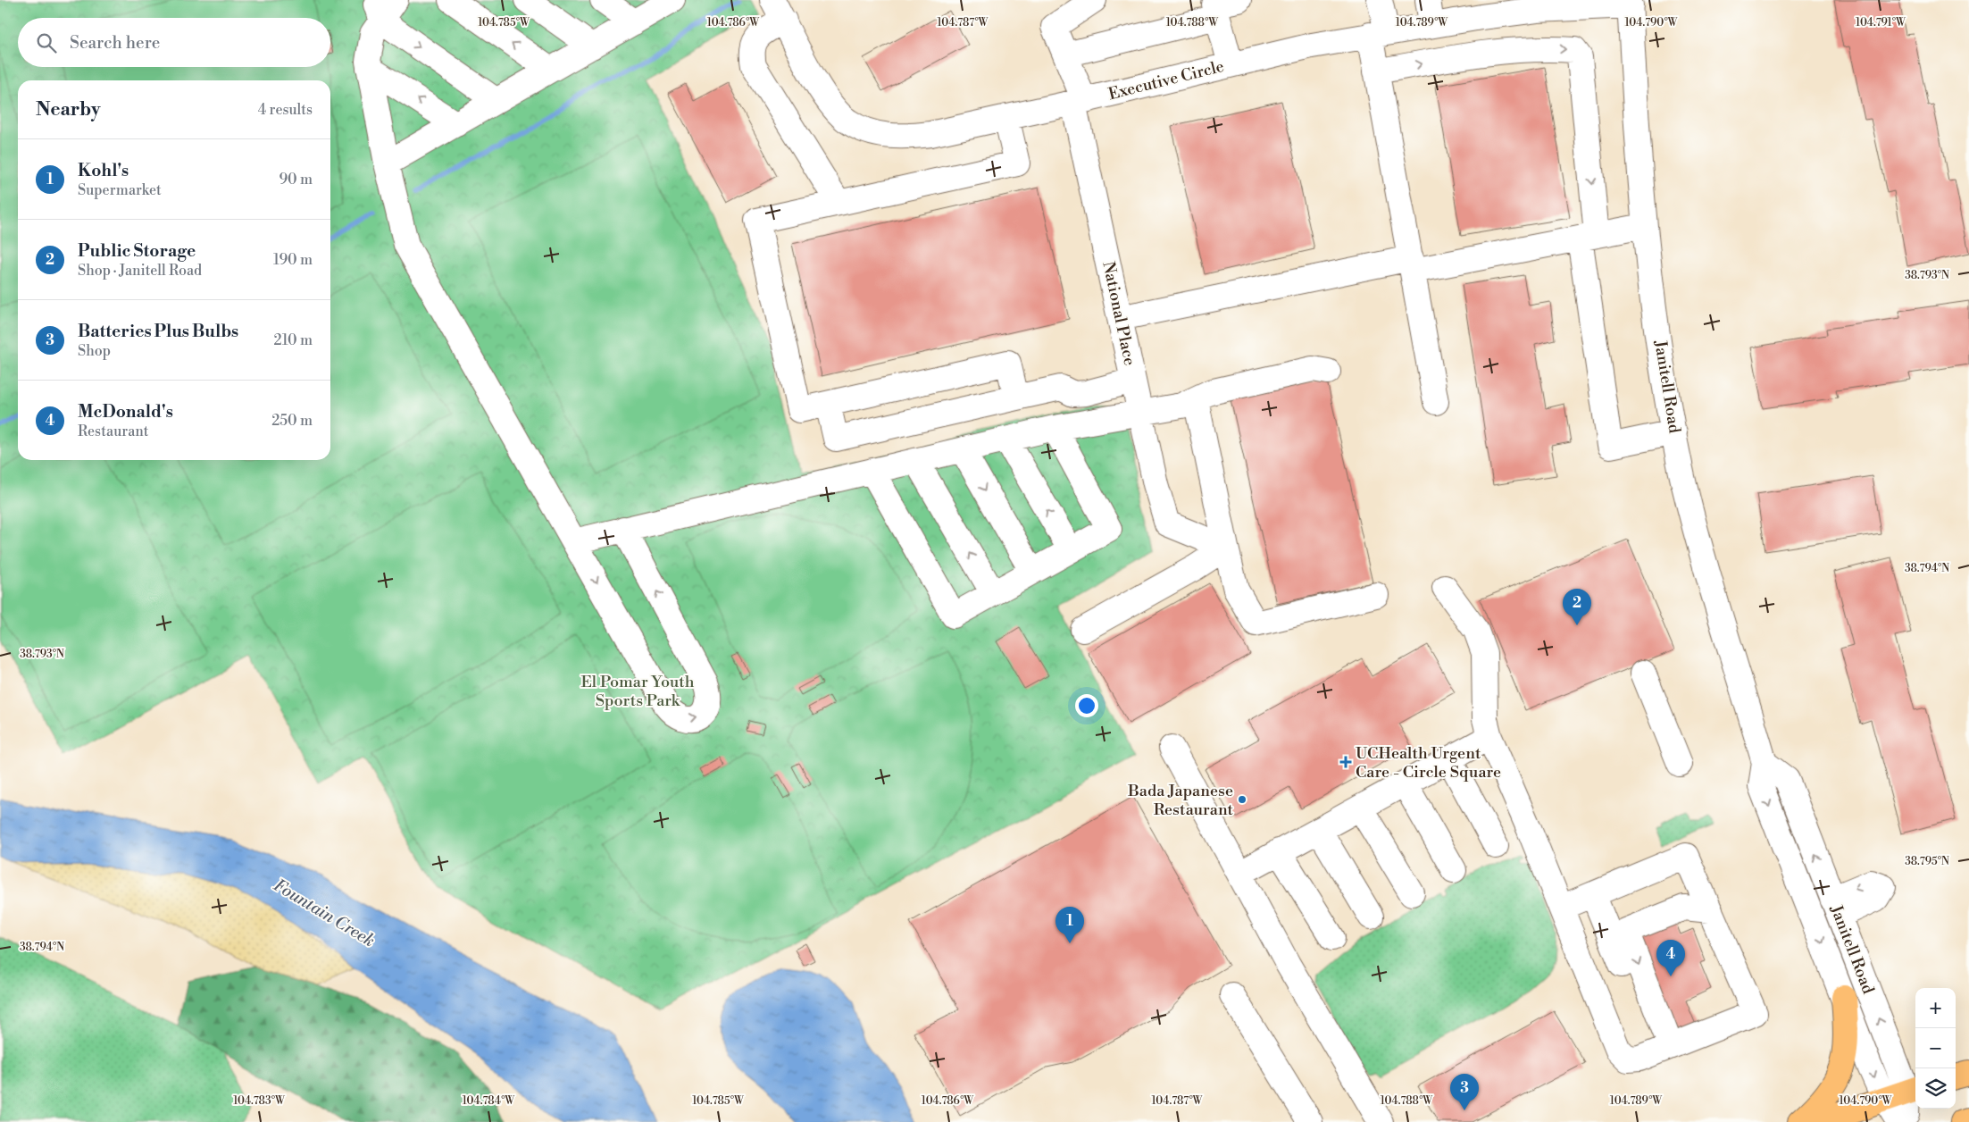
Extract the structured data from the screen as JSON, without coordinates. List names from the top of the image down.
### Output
{
  "streets": {
    "street": ["Executive Circle", "National Place", "Janitell Road"]
  },
  "crossings": [
    ["Executive Circle", "National Place"],
    ["Executive Circle", "Janitell Road"]
  ],
  "water": ["Fountain Creek"],
  "parks": ["El Pomar Youth Sports Park"],
  "places": {
    "health": ["UCHealth Urgent Care - Circle Square"],
    "other": ["Bada Japanese Restaurant"]
  },
  "page": {
    "search": "Search here",
    "heading": ["Nearby", "4 results"],
    "list": [
      {
        "mark": "1",
        "name": "Kohl's",
        "note": "Supermarket",
        "value": "90 m"
      },
      {
        "mark": "2",
        "name": "Public Storage",
        "note": "Shop · Janitell Road",
        "value": "190 m"
      },
      {
        "mark": "3",
        "name": "Batteries Plus Bulbs",
        "note": "Shop",
        "value": "210 m"
      },
      {
        "mark": "4",
        "name": "McDonald's",
        "note": "Restaurant",
        "value": "250 m"
      }
    ],
    "pins": [
      "2",
      "1",
      "4",
      "3"
    ],
    "map_buttons": ["+", "−"]
  },
  "coordinates": [
    "104.785°W",
    "104.786°W",
    "104.787°W",
    "104.788°W",
    "104.789°W",
    "104.790°W",
    "104.791°W",
    "38.793°N",
    "38.794°N",
    "38.795°N",
    "104.783°W",
    "104.784°W"
  ]
}
